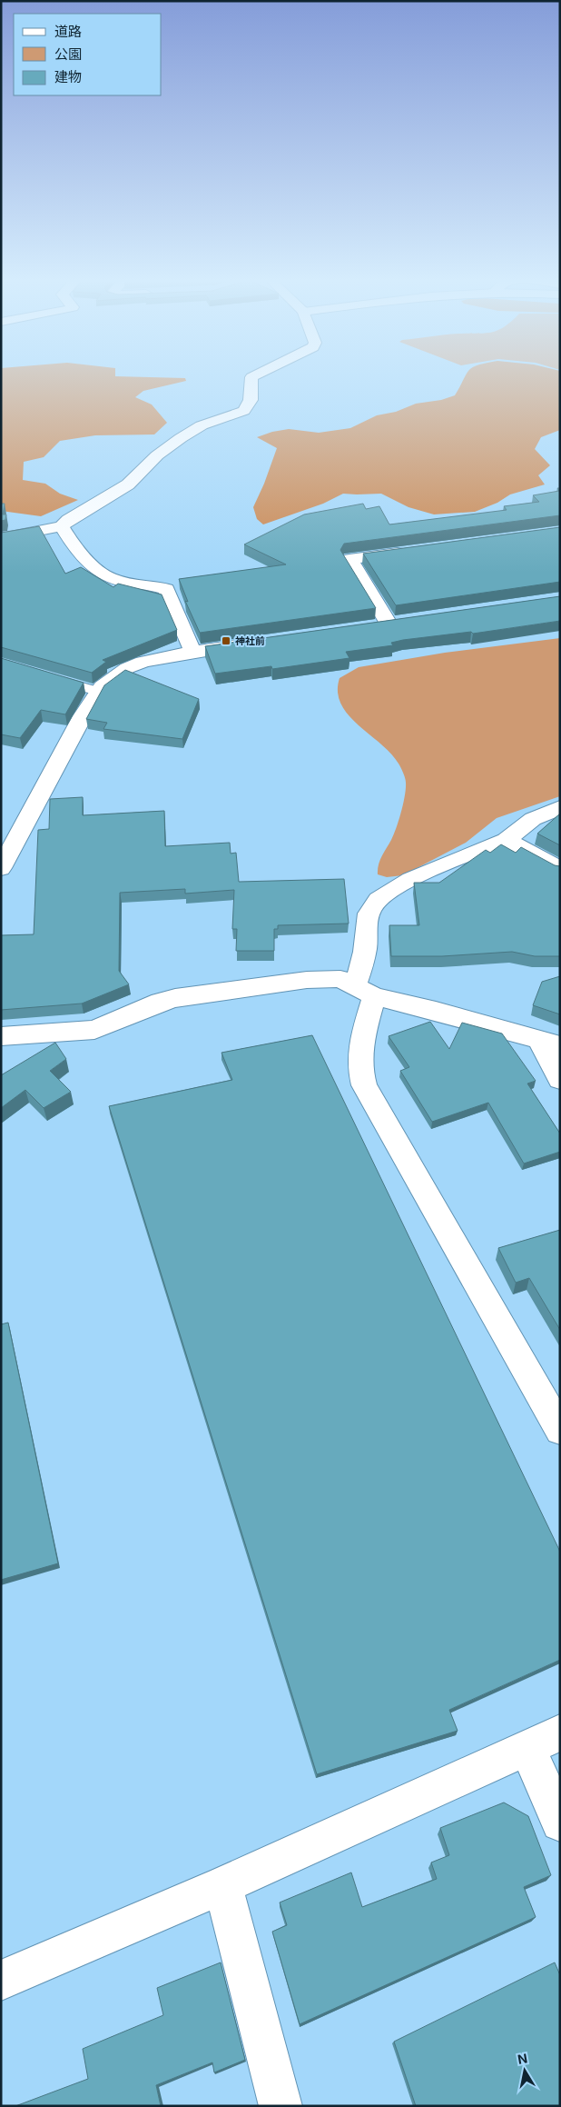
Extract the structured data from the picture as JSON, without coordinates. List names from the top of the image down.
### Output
{
  "places": {
    "transit": ["神社前"]
  },
  "legend": ["道路", "公園", "建物"],
  "north": "top"
}
